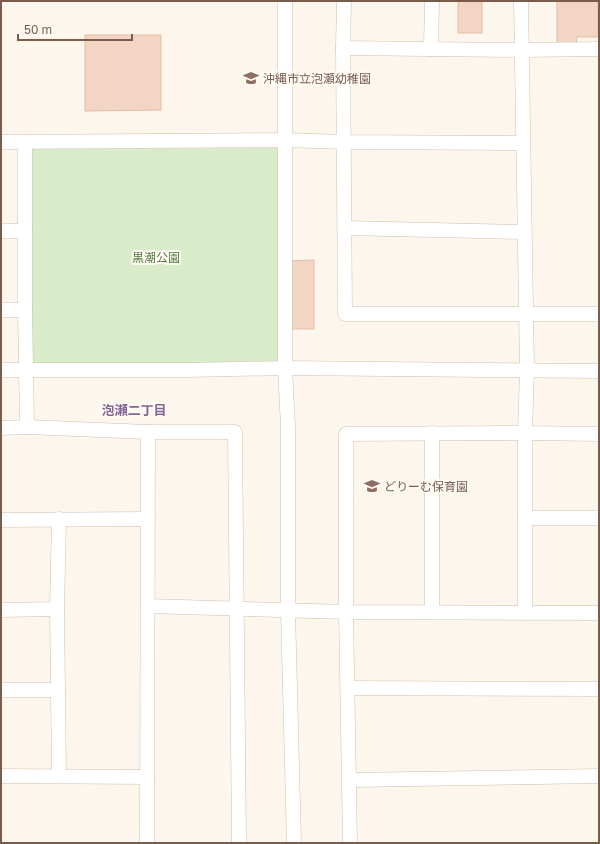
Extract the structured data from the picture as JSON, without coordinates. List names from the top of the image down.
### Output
{
  "districts": ["泡瀬二丁目"],
  "parks": ["黒潮公園"],
  "places": {
    "school or university": ["沖縄市立泡瀬幼稚園", "どりーむ保育園"]
  },
  "scale_bar": "50 m"
}
